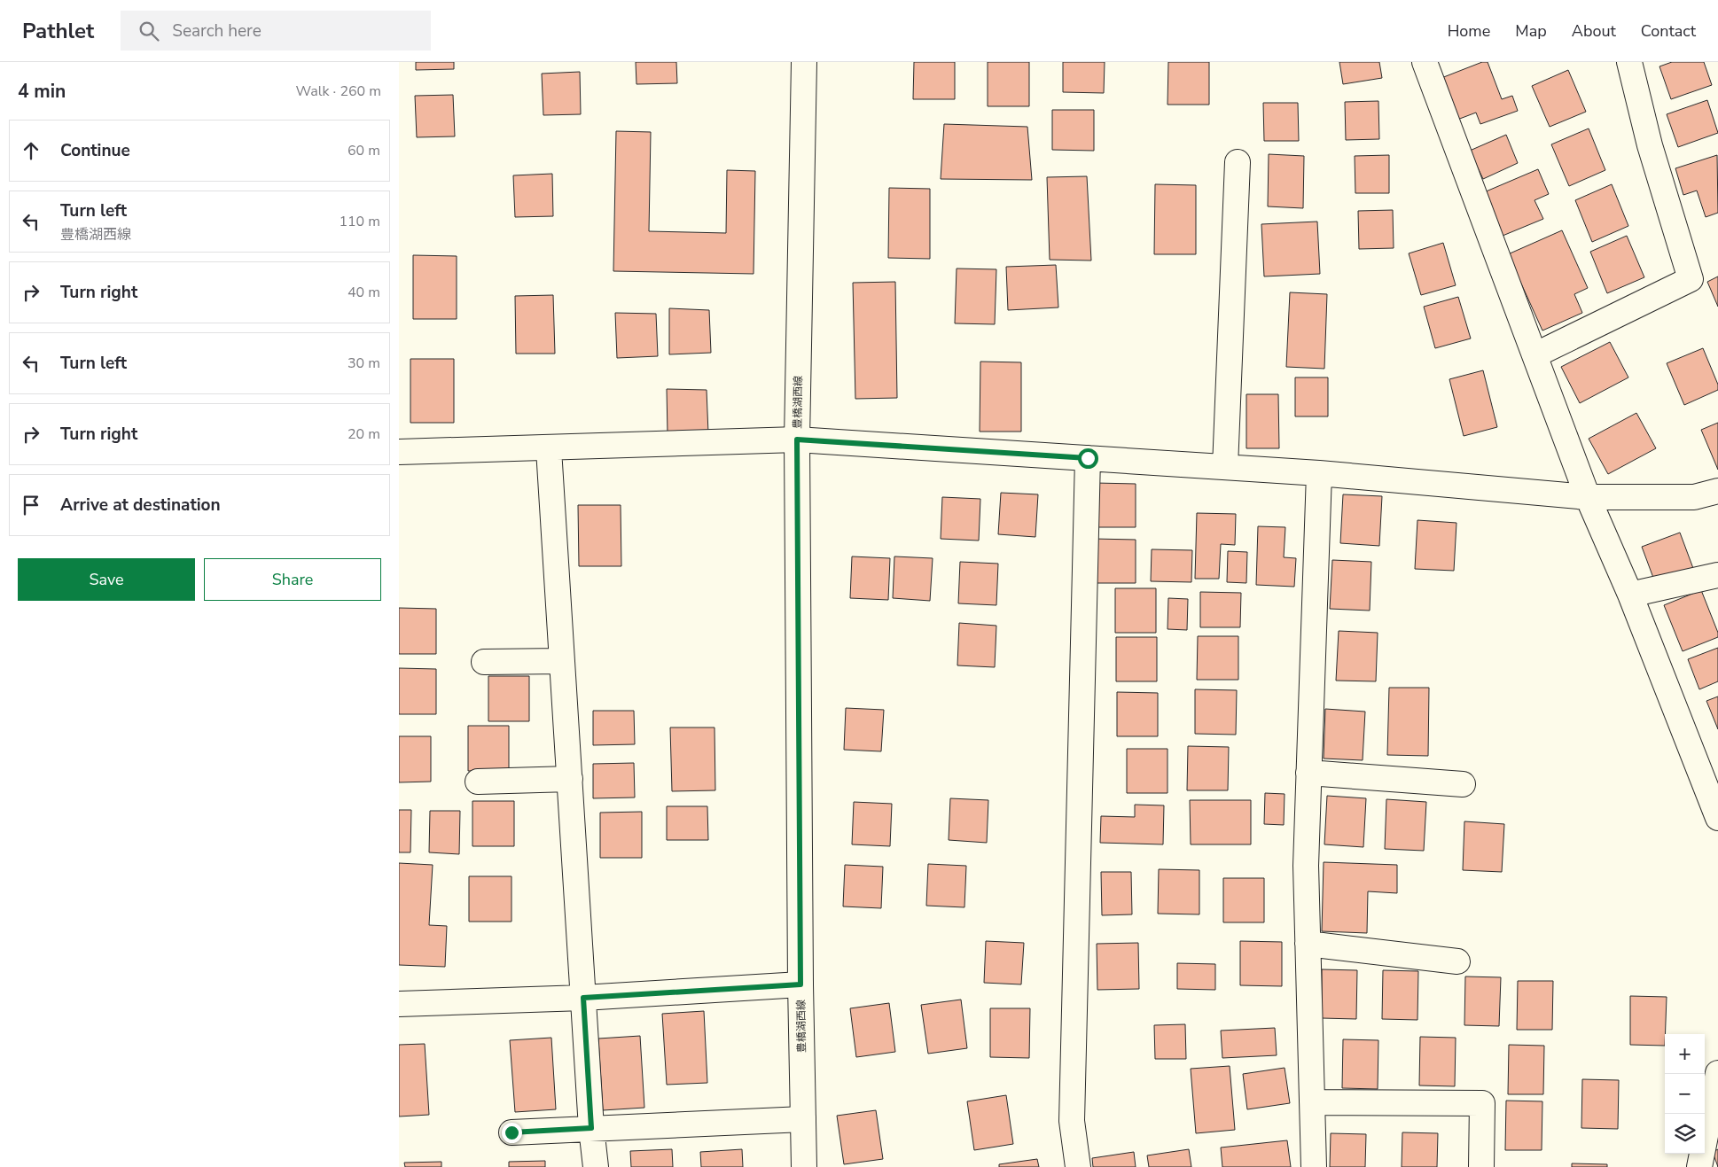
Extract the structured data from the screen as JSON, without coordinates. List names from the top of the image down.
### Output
{
  "streets": {
    "street": ["豊橋湖西線"]
  },
  "page": {
    "header": "Pathlet",
    "search": "Search here",
    "nav": [
      "Home",
      "Map",
      "About",
      "Contact"
    ],
    "heading": ["4 min", "Walk · 260 m"],
    "list": [
      ["Continue", "60 m"],
      ["Turn left", "豊橋湖西線", "110 m"],
      ["Turn right", "40 m"],
      ["Turn left", "30 m"],
      ["Turn right", "20 m"],
      "Arrive at destination"
    ],
    "buttons": ["Save", "Share"],
    "map_buttons": ["+", "−"]
  }
}
